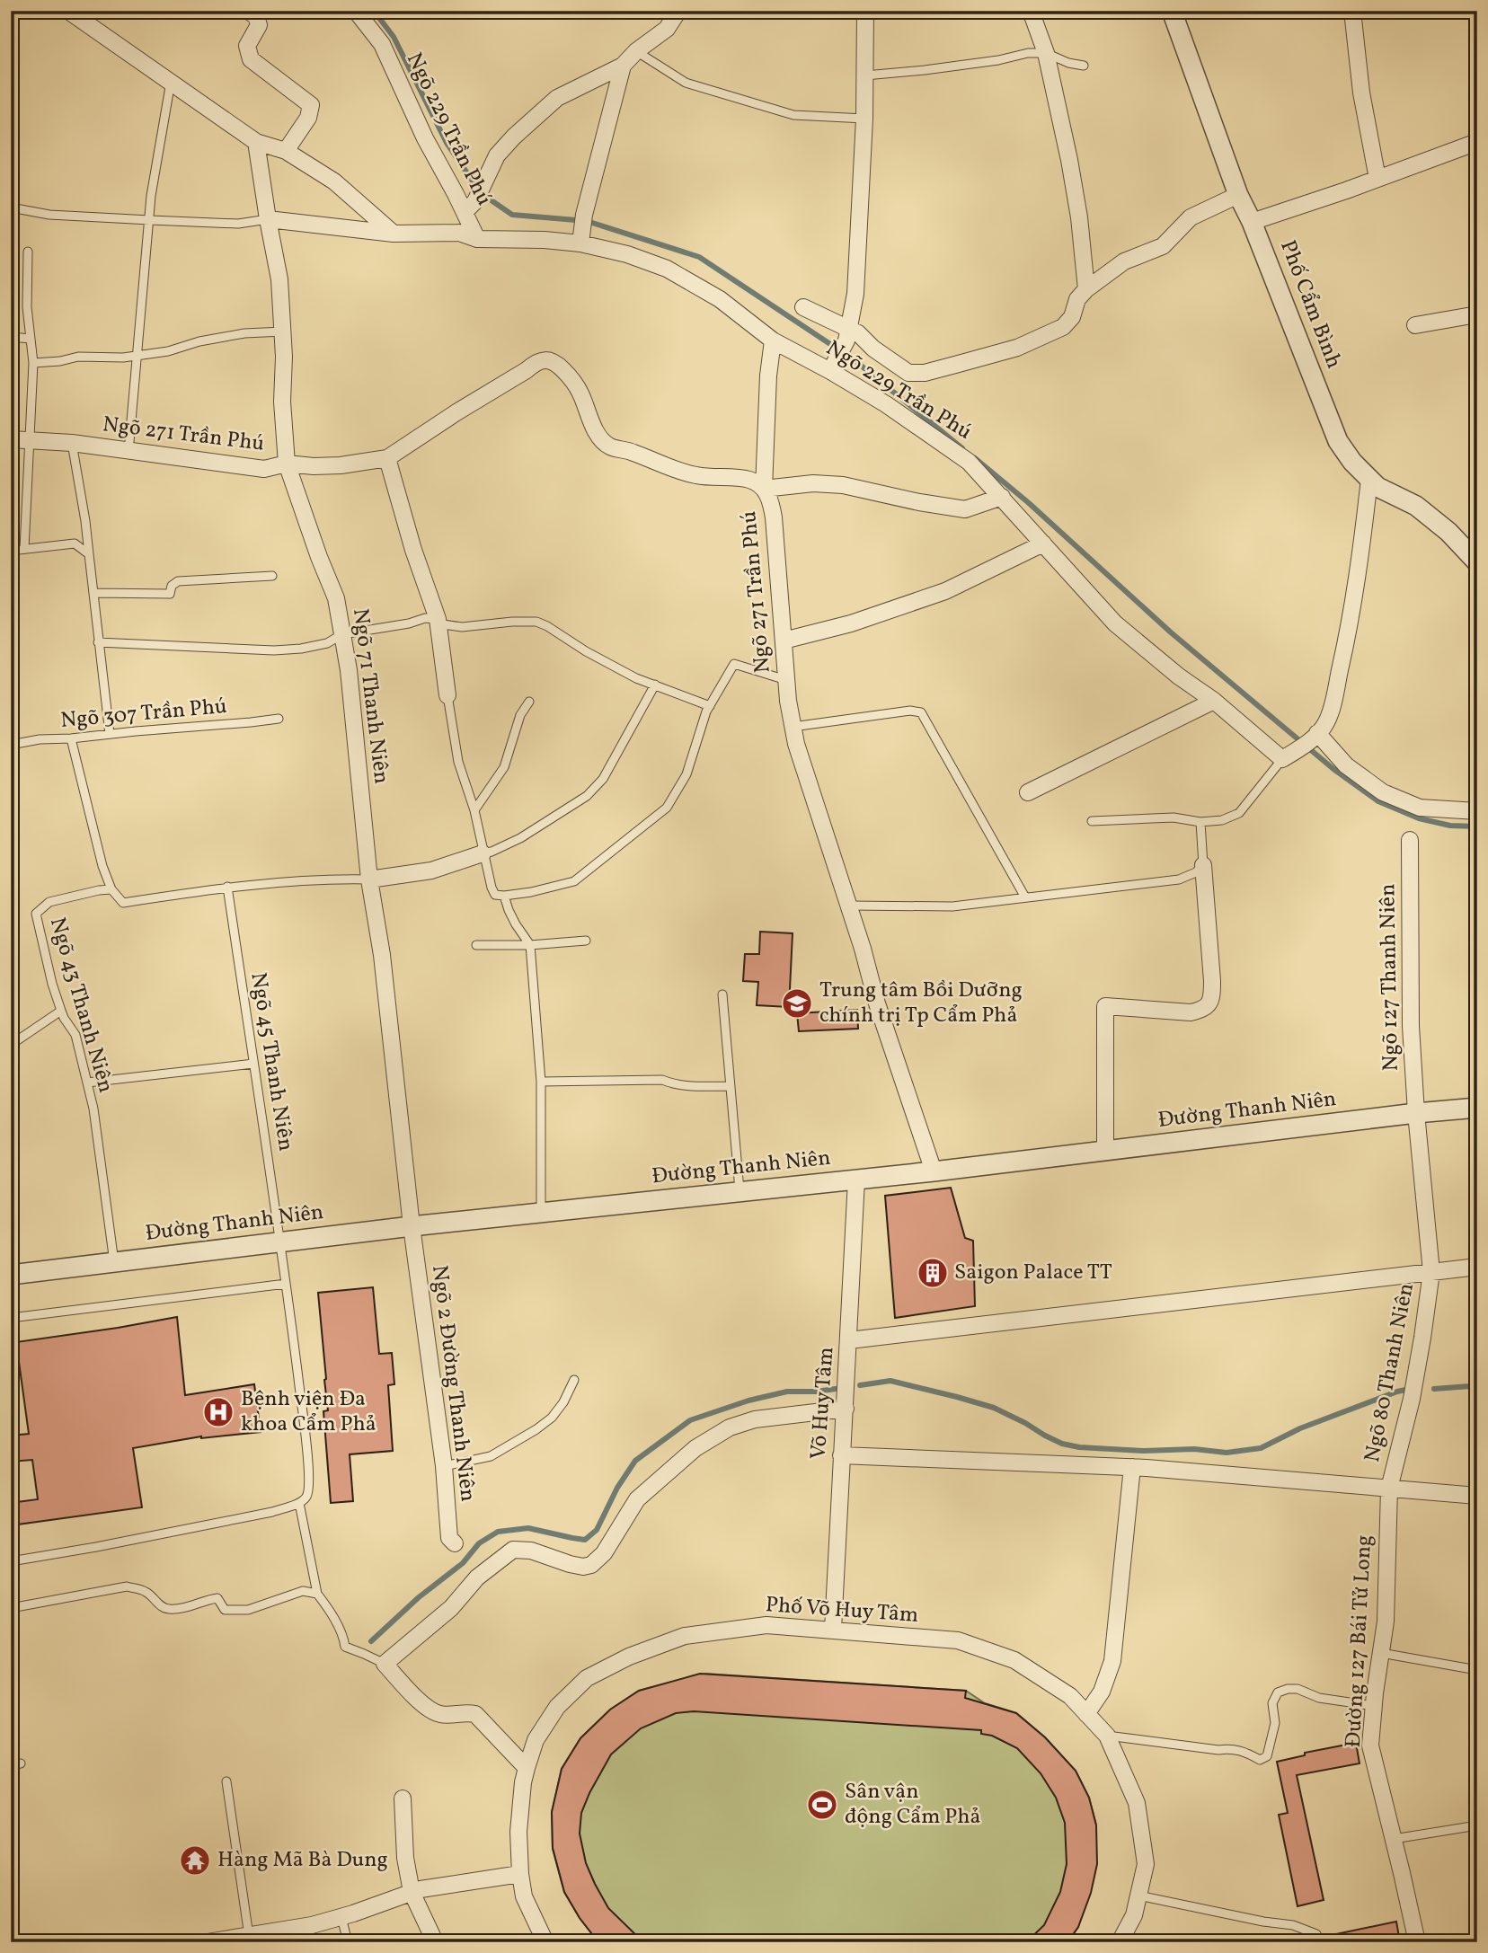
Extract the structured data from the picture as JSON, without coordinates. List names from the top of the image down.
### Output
{
  "streets": {
    "street": [
      "Ngõ 229 Trần Phú",
      "Phố Cẩm Bình",
      "Ngõ 271 Trần Phú",
      "Ngõ 71 Thanh Niên",
      "Ngõ 127 Thanh Niên",
      "Đường Thanh Niên",
      "Ngõ 80 Thanh Niên",
      "Ngõ 2 Đường Thanh Niên",
      "Võ Huy Tâm",
      "Phố Võ Huy Tâm",
      "Đường 127 Bái Tử Long"
    ],
    "lane": ["Ngõ 307 Trần Phú", "Ngõ 43 Thanh Niên", "Ngõ 45 Thanh Niên"]
  },
  "crossings": [
    ["Ngõ 229 Trần Phú", "Ngõ 71 Thanh Niên"],
    ["Ngõ 271 Trần Phú", "Ngõ 71 Thanh Niên"],
    ["Ngõ 271 Trần Phú", "Đường Thanh Niên"],
    ["Ngõ 71 Thanh Niên", "Đường Thanh Niên"],
    ["Ngõ 71 Thanh Niên", "Ngõ 2 Đường Thanh Niên"],
    ["Ngõ 127 Thanh Niên", "Đường Thanh Niên"],
    ["Ngõ 127 Thanh Niên", "Ngõ 80 Thanh Niên"],
    ["Ngõ 43 Thanh Niên", "Đường Thanh Niên"],
    ["Ngõ 45 Thanh Niên", "Đường Thanh Niên"],
    ["Đường Thanh Niên", "Ngõ 80 Thanh Niên"],
    ["Đường Thanh Niên", "Ngõ 2 Đường Thanh Niên"],
    ["Đường Thanh Niên", "Võ Huy Tâm"],
    ["Ngõ 80 Thanh Niên", "Đường 127 Bái Tử Long"],
    ["Võ Huy Tâm", "Phố Võ Huy Tâm"]
  ],
  "places": {
    "school or university": ["Trung tâm Bồi Dưỡng chính trị Tp Cẩm Phả"],
    "building": ["Saigon Palace TT"],
    "hospital": ["Bệnh viện Đa khoa Cẩm Phả"],
    "sports": ["Sân vận động Cẩm Phả"],
    "temple": ["Hàng Mã Bà Dung"]
  }
}
